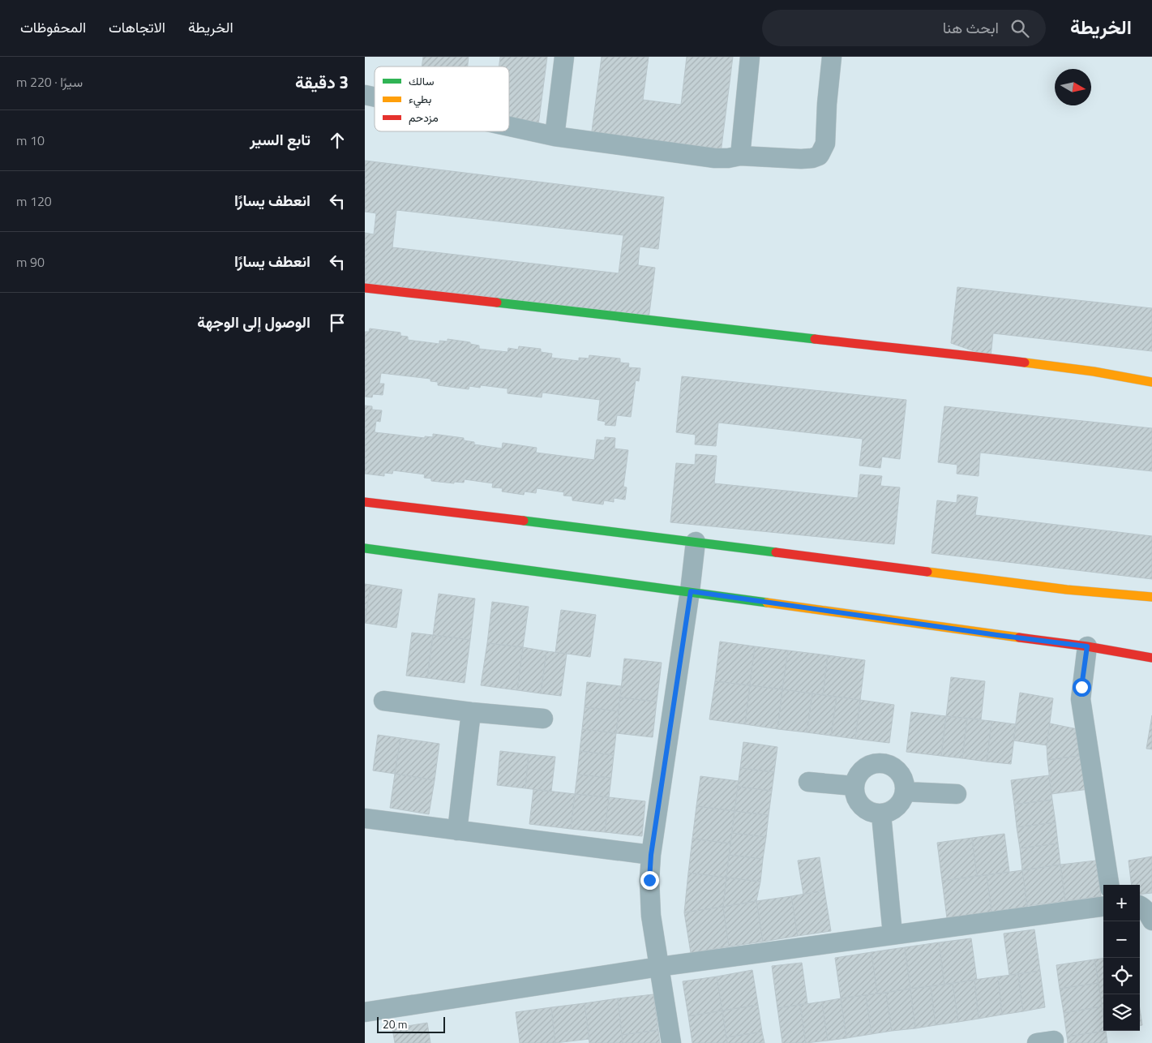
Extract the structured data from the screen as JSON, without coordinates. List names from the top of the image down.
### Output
{
  "legend": ["سالك", "بطيء", "مزدحم"],
  "scale_bar": "20 m",
  "north": "right",
  "page": {
    "header": "الخريطة",
    "search": "ابحث هنا",
    "nav": ["الخريطة", "الاتجاهات", "المحفوظات"],
    "heading": ["3 دقيقة", "سيرًا · 220 m"],
    "list": [
      ["تابع السير", "10 m"],
      ["انعطف يسارًا", "120 m"],
      ["انعطف يسارًا", "90 m"],
      "الوصول إلى الوجهة"
    ],
    "map_buttons": ["+", "−"],
    "scale": "20 m"
  }
}
